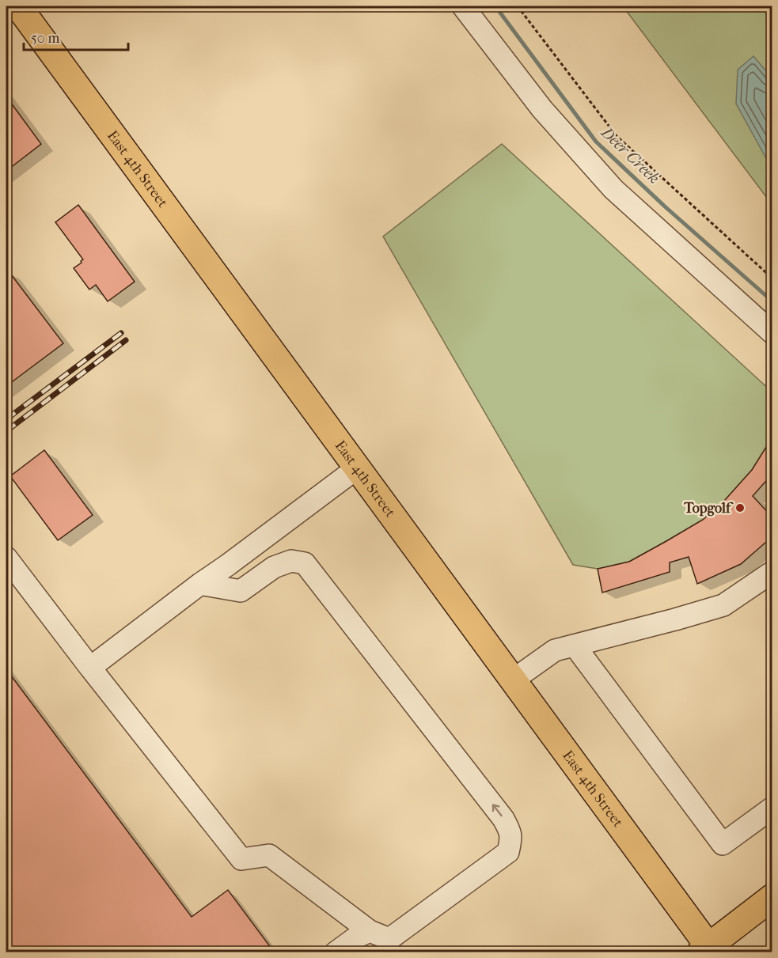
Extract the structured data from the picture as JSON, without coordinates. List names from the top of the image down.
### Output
{
  "streets": {
    "main road": ["East 4th Street"]
  },
  "water": ["Deer Creek"],
  "places": ["Topgolf"],
  "scale_bar": "50 m"
}
